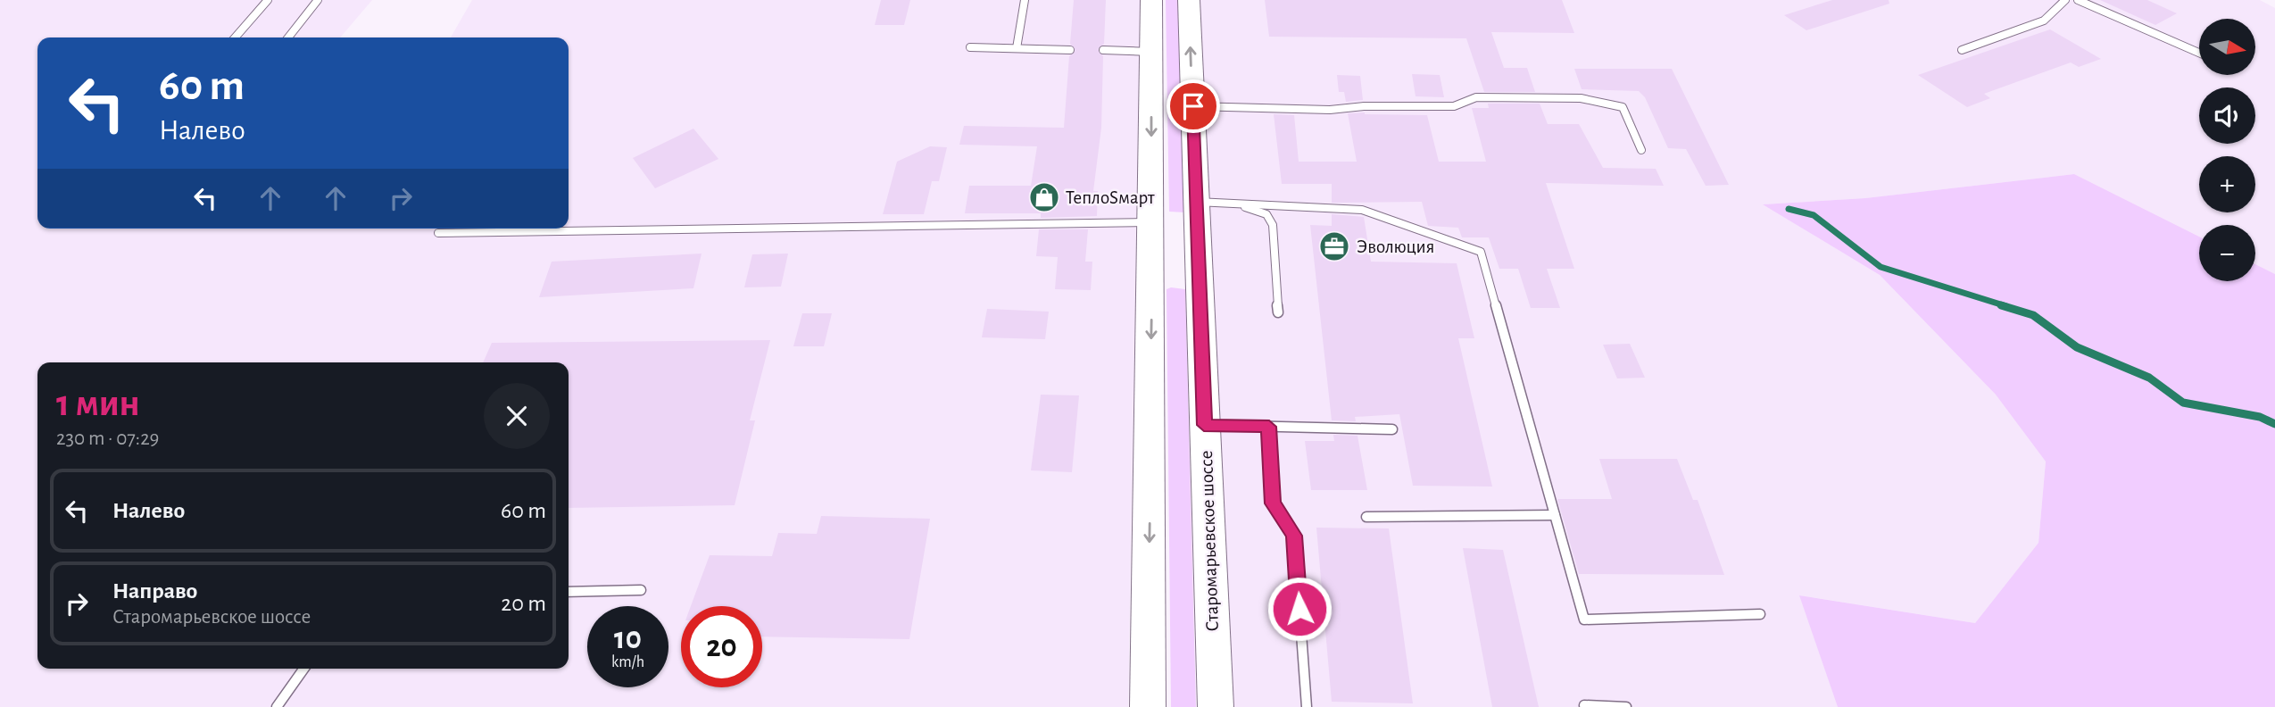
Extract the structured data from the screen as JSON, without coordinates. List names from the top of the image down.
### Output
{
  "streets": {
    "main road": ["Старомарьевское шоссе"]
  },
  "places": {
    "shop": ["ТеплоSмарт"],
    "office": ["Эволюция"]
  },
  "north": "right",
  "page": {
    "map_buttons": ["+", "−"],
    "turn": ["60 m", "Налево"],
    "heading": ["1 мин", "230 m · 07:29"],
    "list": [
      {
        "name": "Налево",
        "value": "60 m"
      },
      {
        "name": "Направо",
        "note": "Старомарьевское шоссе",
        "value": "20 m"
      }
    ],
    "speed": "10 km/h",
    "limit": "20"
  }
}
